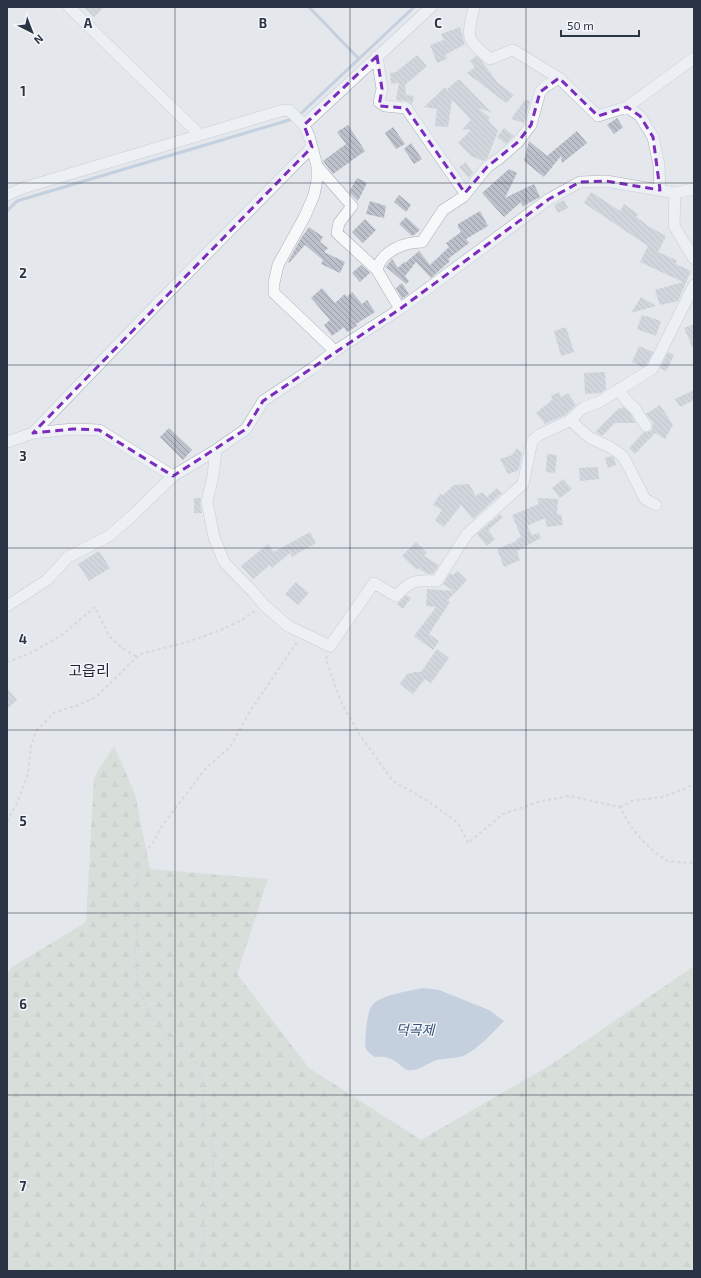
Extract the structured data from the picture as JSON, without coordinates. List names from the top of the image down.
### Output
{
  "districts": ["고읍리"],
  "water": ["덕곡제"],
  "scale_bar": "50 m",
  "north": "bottom right",
  "grid": {
    "columns": ["A", "B", "C"],
    "rows": [
      "1",
      "2",
      "3",
      "4",
      "5",
      "6",
      "7"
    ]
  }
}
